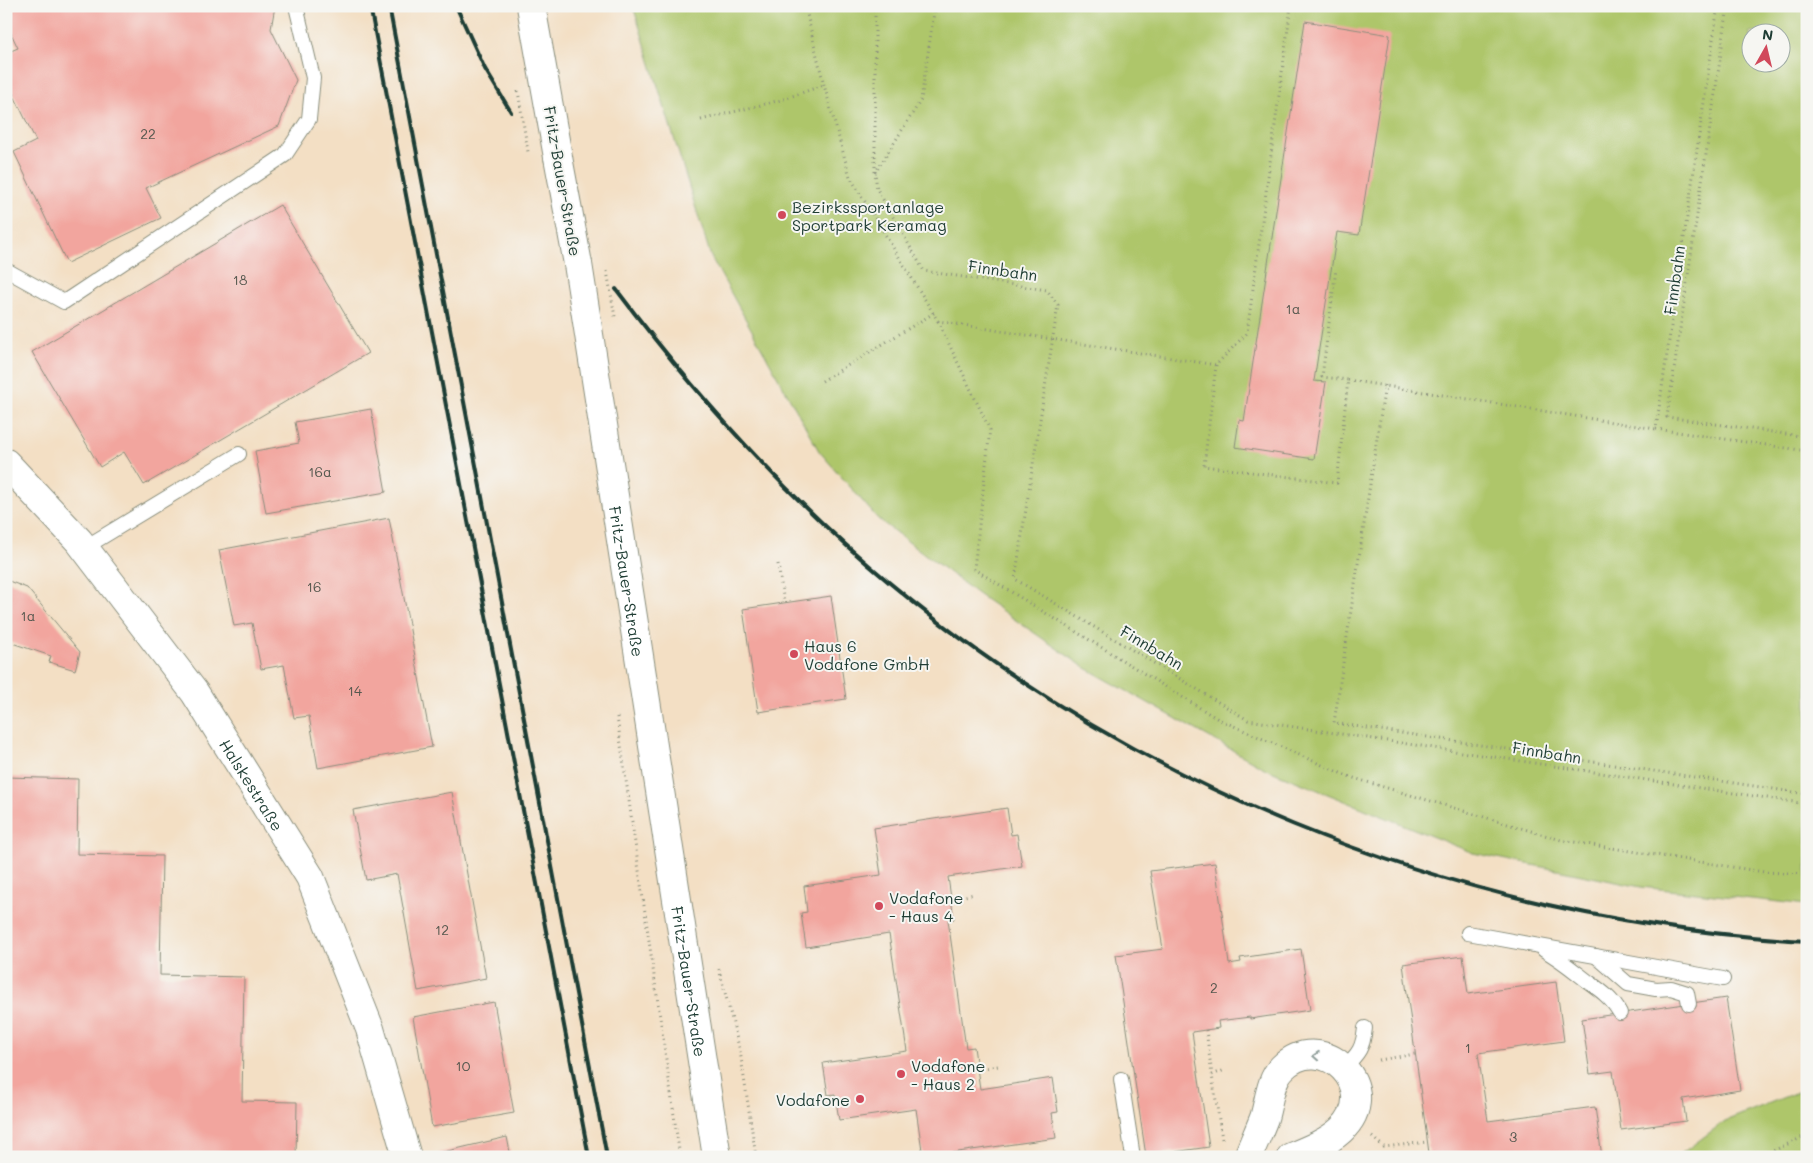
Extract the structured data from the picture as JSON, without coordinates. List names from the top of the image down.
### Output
{
  "streets": {
    "main road": ["Fritz-Bauer-Straße", "Halskestraße"],
    "path": ["Finnbahn"]
  },
  "places": [
    "Bezirkssportanlage Sportpark Keramag",
    "Haus 6 Vodafone GmbH",
    "Vodafone - Haus 4",
    "Vodafone - Haus 2",
    "Vodafone"
  ],
  "house_numbers": [
    "22",
    "18",
    "1a",
    "16a",
    "16",
    "1a",
    "14",
    "12",
    "2",
    "1",
    "10",
    "3"
  ],
  "north": "top"
}
